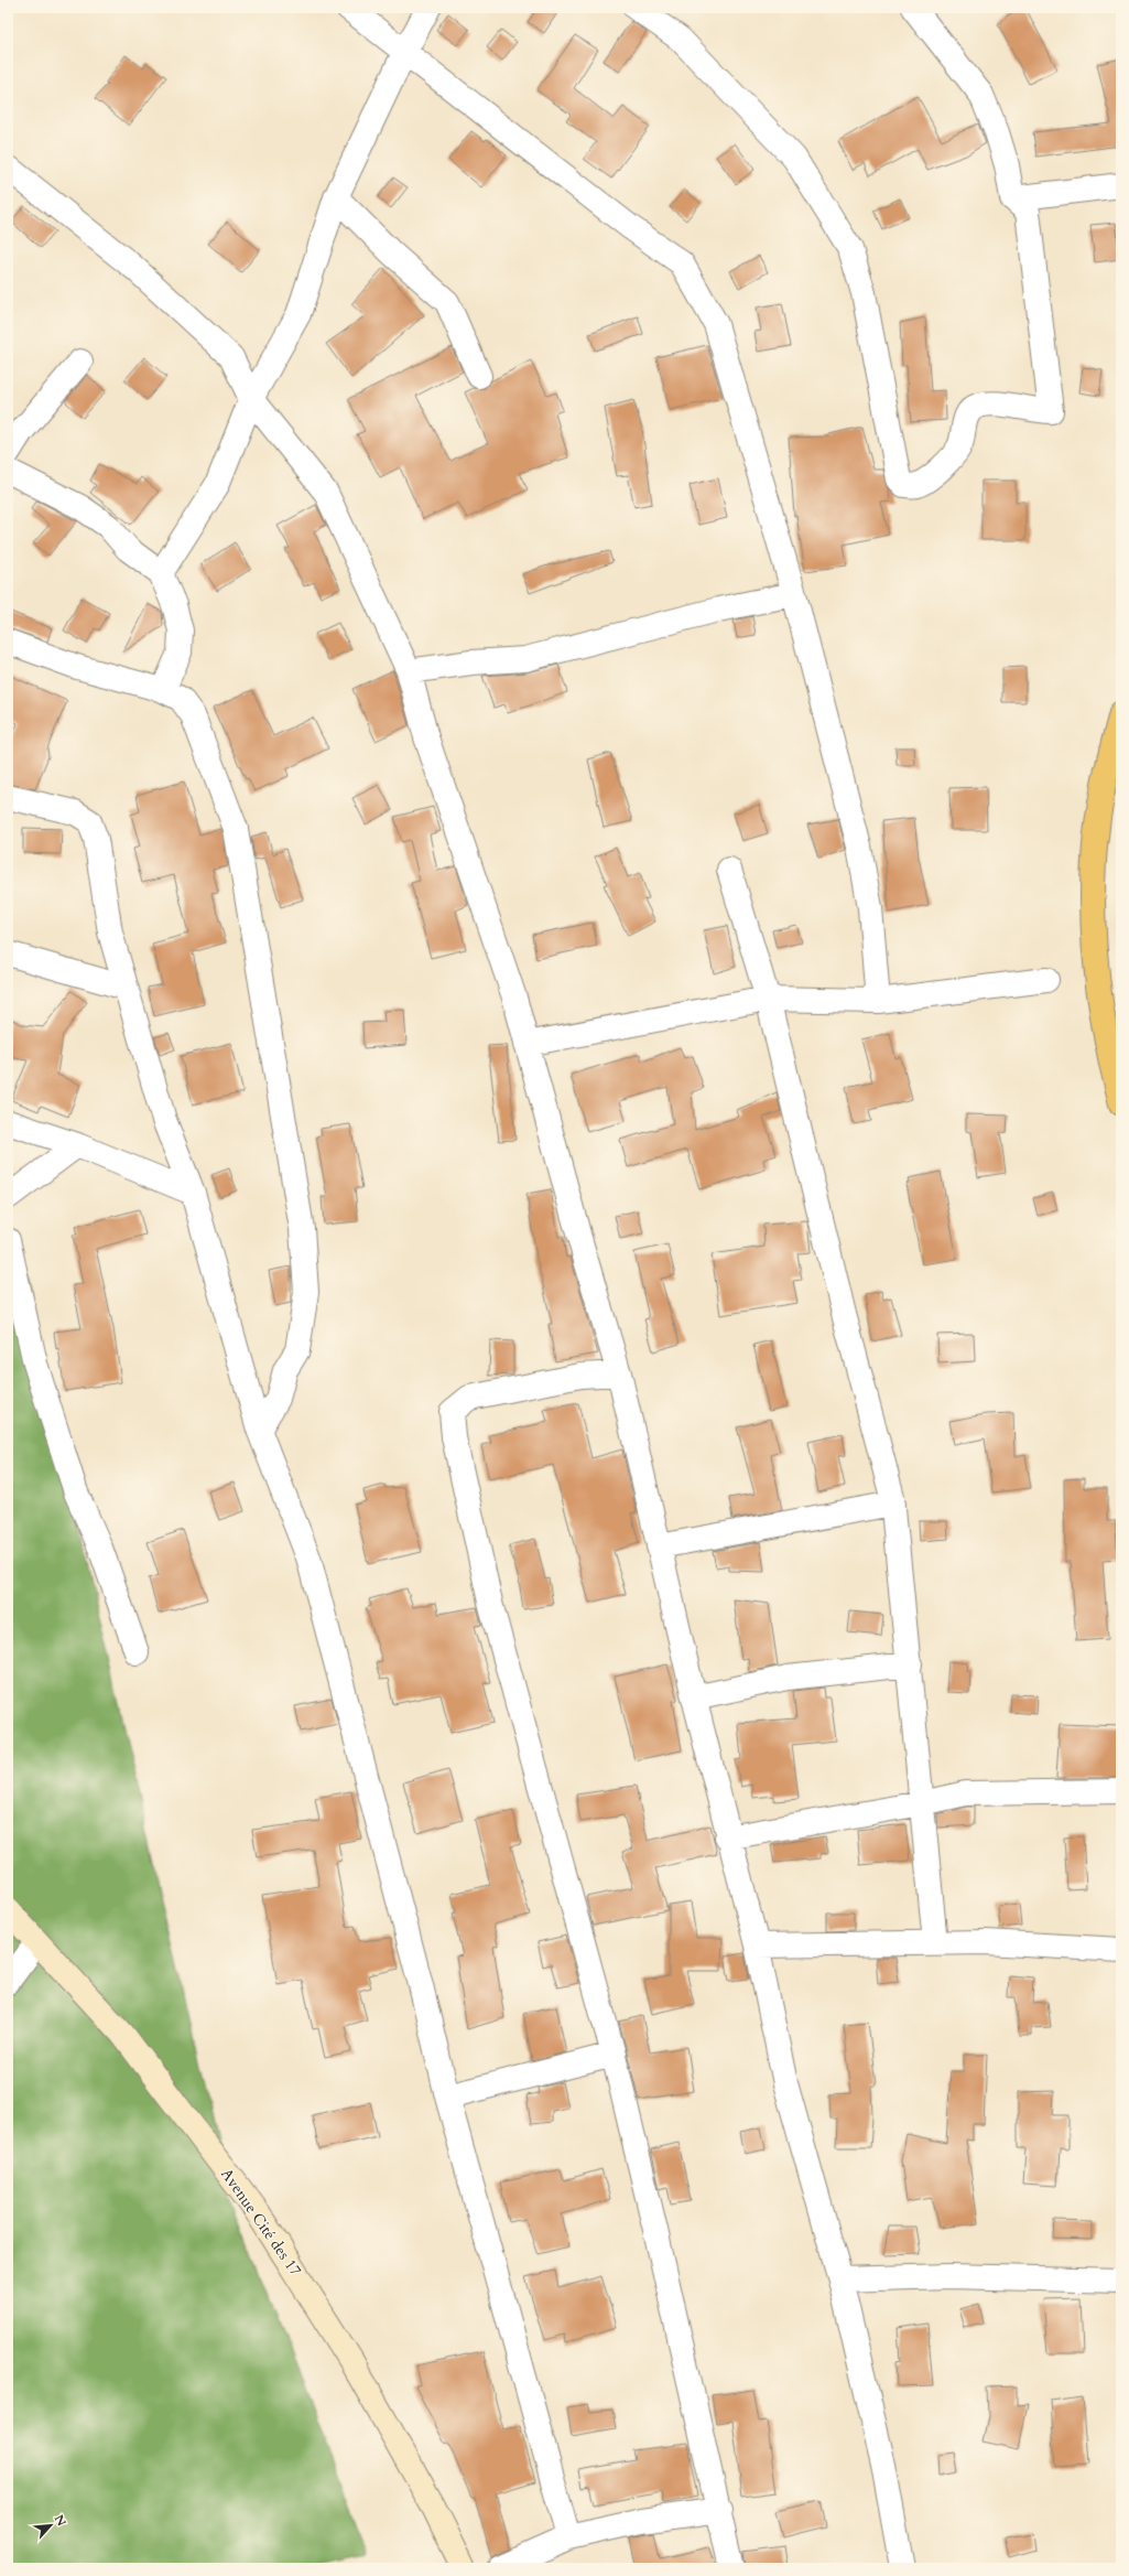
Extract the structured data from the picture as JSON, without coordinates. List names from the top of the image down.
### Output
{
  "streets": {
    "street": ["Avenue Cité des 17"]
  },
  "north": "top right"
}
